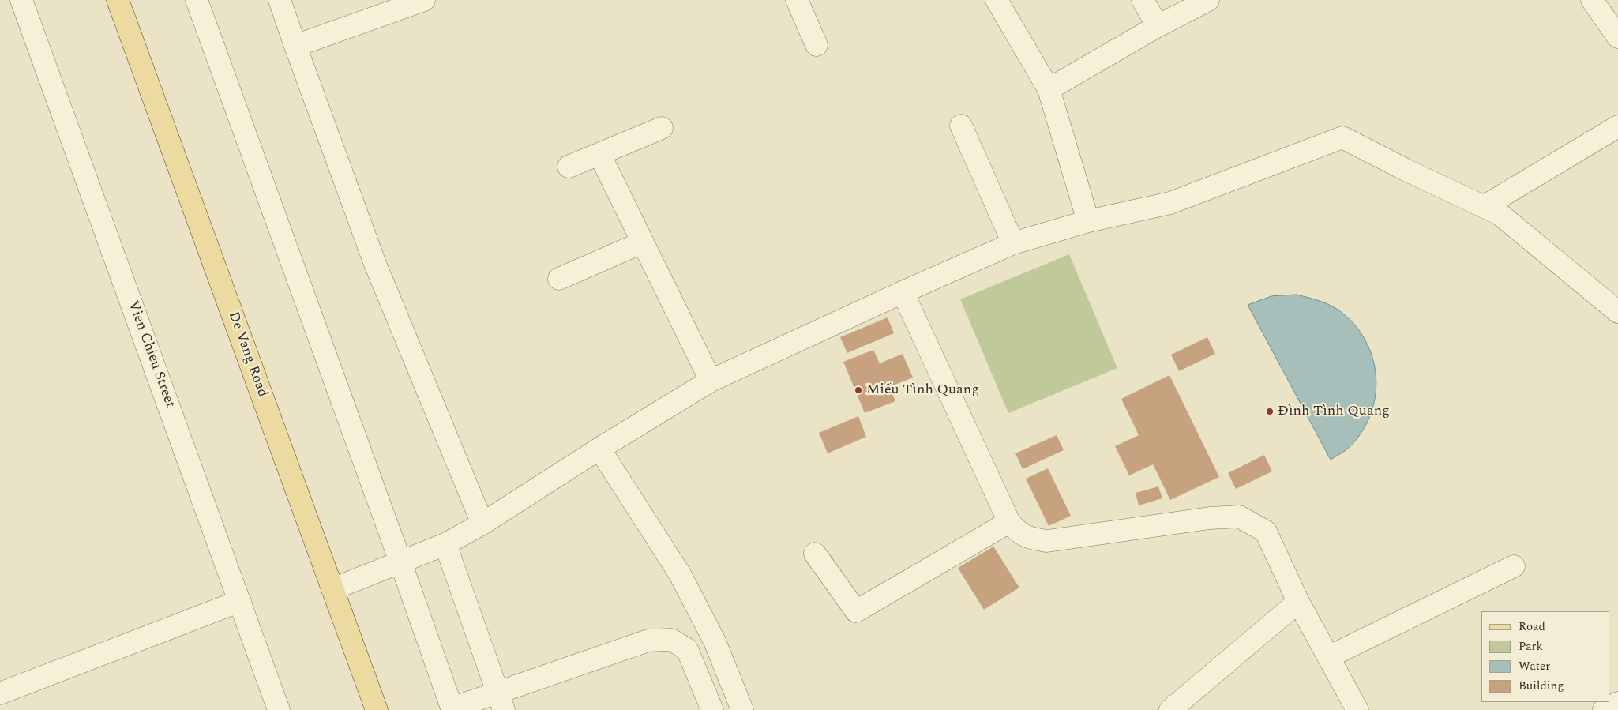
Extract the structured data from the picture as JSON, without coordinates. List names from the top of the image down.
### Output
{
  "streets": {
    "main road": ["De Vang Road"],
    "street": ["Vien Chieu Street"]
  },
  "places": ["Miếu Tình Quang", "Đình Tình Quang"],
  "legend": [
    "Road",
    "Park",
    "Water",
    "Building"
  ]
}
